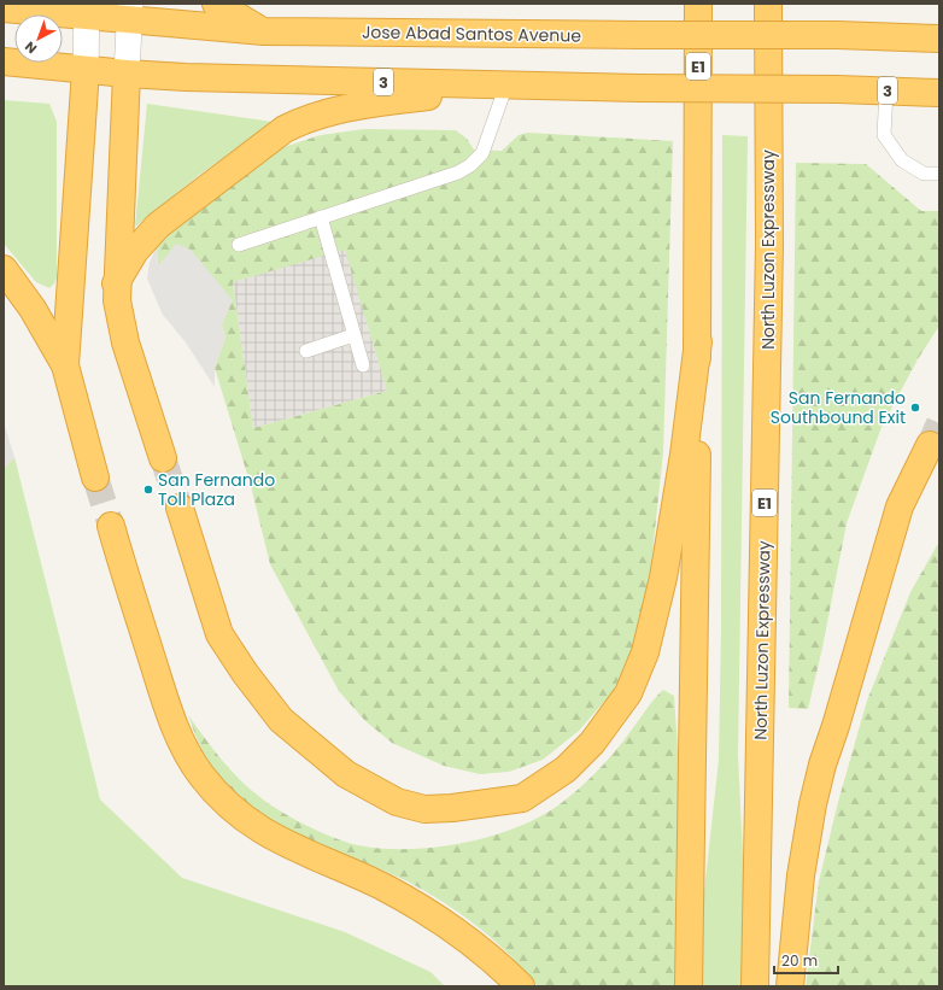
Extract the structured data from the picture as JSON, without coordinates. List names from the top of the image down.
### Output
{
  "streets": {
    "highway": [
      "Jose Abad Santos Avenue",
      "E1",
      "3",
      "North Luzon Expressway"
    ]
  },
  "places": ["San Fernando Southbound Exit", "San Fernando Toll Plaza"],
  "scale_bar": "20 m",
  "north": "bottom left"
}
